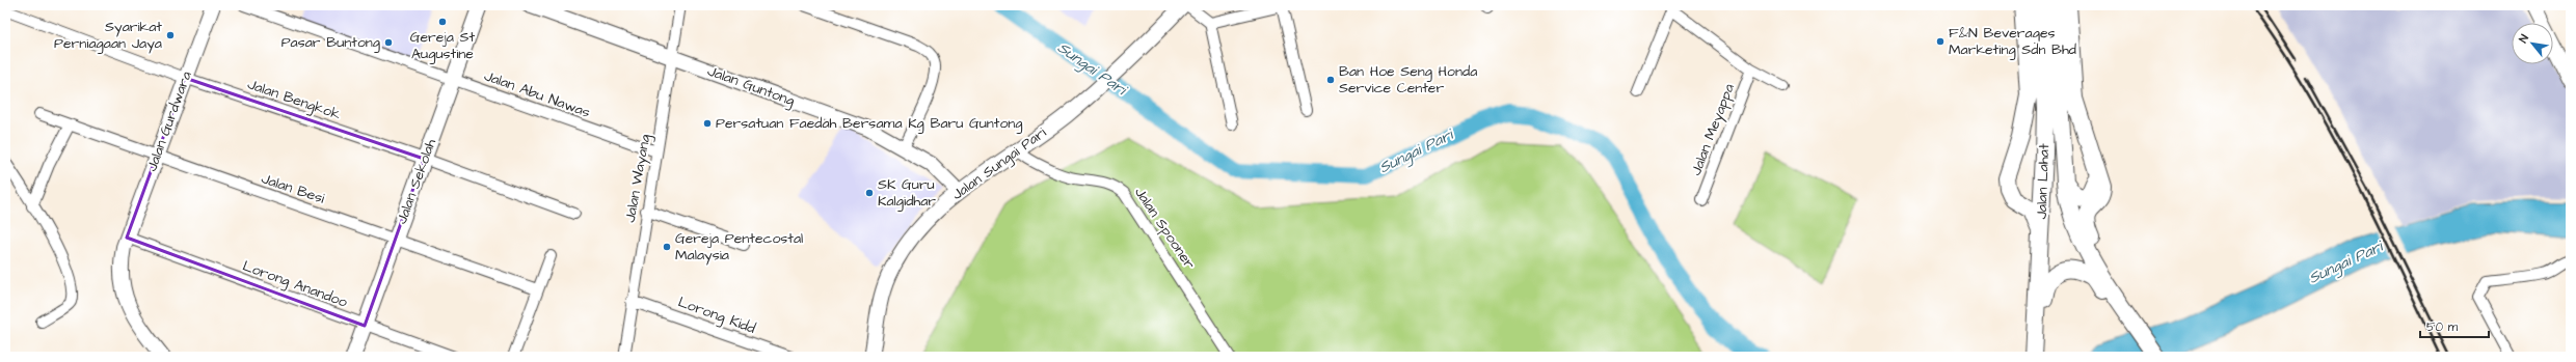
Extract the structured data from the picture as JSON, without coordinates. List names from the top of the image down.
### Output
{
  "streets": {
    "main road": ["Jalan Lahat"],
    "street": [
      "Jalan Guntong",
      "Jalan Abu Nawas",
      "Jalan Bengkok",
      "Jalan Gurdwara",
      "Jalan Meyappa",
      "Jalan Sungai Pari",
      "Jalan Wayang",
      "Jalan Sekolah",
      "Jalan Besi",
      "Jalan Spooner",
      "Lorong Anandoo",
      "Lorong Kidd"
    ]
  },
  "crossings": [
    ["Jalan Guntong", "Jalan Sungai Pari"],
    ["Jalan Guntong", "Jalan Wayang"],
    ["Jalan Abu Nawas", "Jalan Wayang"],
    ["Jalan Abu Nawas", "Jalan Sekolah"],
    ["Jalan Bengkok", "Jalan Gurdwara"],
    ["Jalan Bengkok", "Jalan Sekolah"],
    ["Jalan Gurdwara", "Jalan Besi"],
    ["Jalan Gurdwara", "Lorong Anandoo"],
    ["Jalan Sungai Pari", "Jalan Spooner"],
    ["Jalan Wayang", "Lorong Kidd"],
    ["Jalan Sekolah", "Jalan Besi"],
    ["Jalan Sekolah", "Lorong Anandoo"]
  ],
  "water": ["Sungai Pari"],
  "places": [
    "Gereja St Augustine",
    "Syarikat Perniagaan Jaya",
    "F&N Beverages Marketing Sdn Bhd",
    "Pasar Buntong",
    "Ban Hoe Seng Honda Service Center",
    "Persatuan Faedah Bersama Kg Baru Guntong",
    "SK Guru Kalgidhar",
    "Gereja Pentecostal Malaysia"
  ],
  "scale_bar": "50 m",
  "north": "top left"
}
